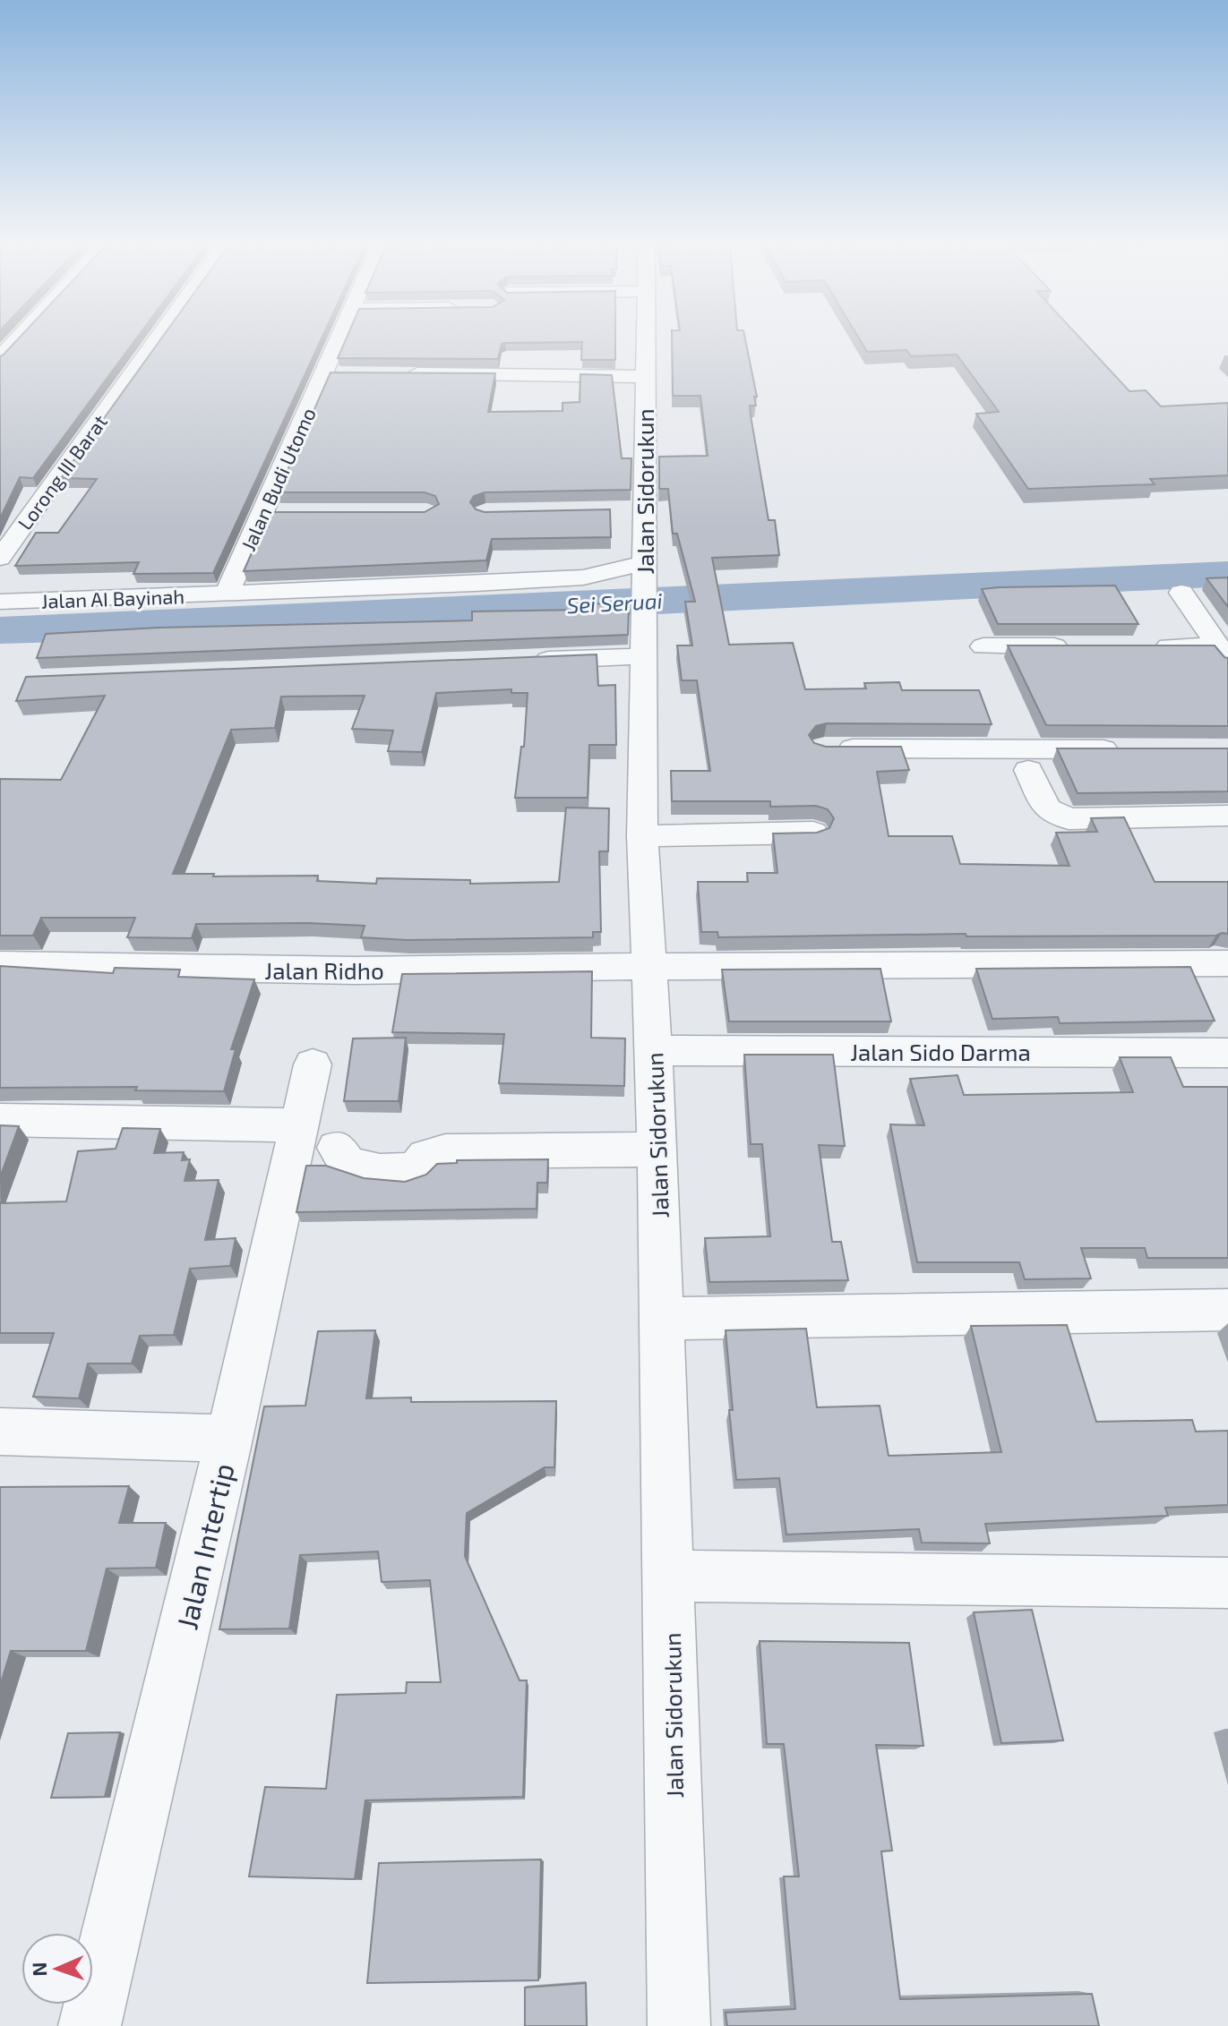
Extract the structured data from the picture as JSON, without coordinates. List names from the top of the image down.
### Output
{
  "streets": {
    "street": [
      "Lorong III Barat",
      "Jalan Budi Utomo",
      "Jalan Sidorukun",
      "Jalan AI Bayinah",
      "Jalan Ridho",
      "Jalan Sido Darma",
      "Jalan Intertip"
    ]
  },
  "crossings": [
    ["Jalan Budi Utomo", "Jalan AI Bayinah"],
    ["Jalan Sidorukun", "Jalan AI Bayinah"],
    ["Jalan Sidorukun", "Jalan Ridho"],
    ["Jalan Sidorukun", "Jalan Sido Darma"]
  ],
  "water": ["Sei Seruai"],
  "north": "left"
}
